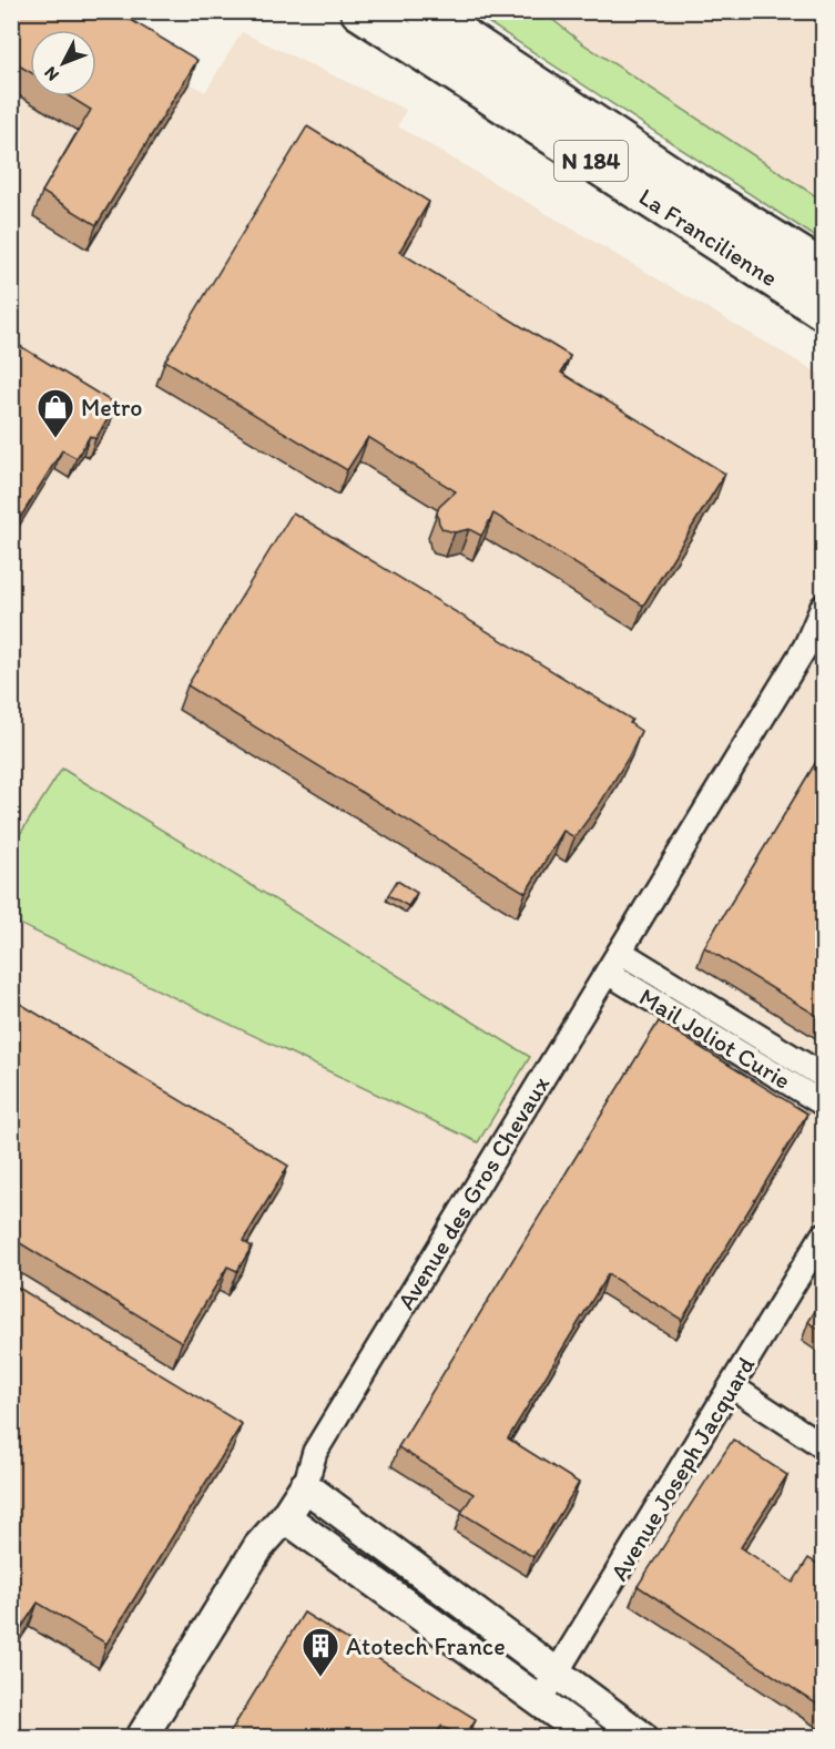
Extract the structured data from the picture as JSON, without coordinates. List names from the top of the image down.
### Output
{
  "streets": {
    "highway": ["N 184", "La Francilienne"],
    "street": ["Mail Joliot Curie", "Avenue des Gros Chevaux", "Avenue Joseph Jacquard"]
  },
  "crossings": [
    ["Mail Joliot Curie", "Avenue des Gros Chevaux"]
  ],
  "places": {
    "shop": ["Metro"],
    "building": ["Atotech France"]
  },
  "north": "bottom left"
}
